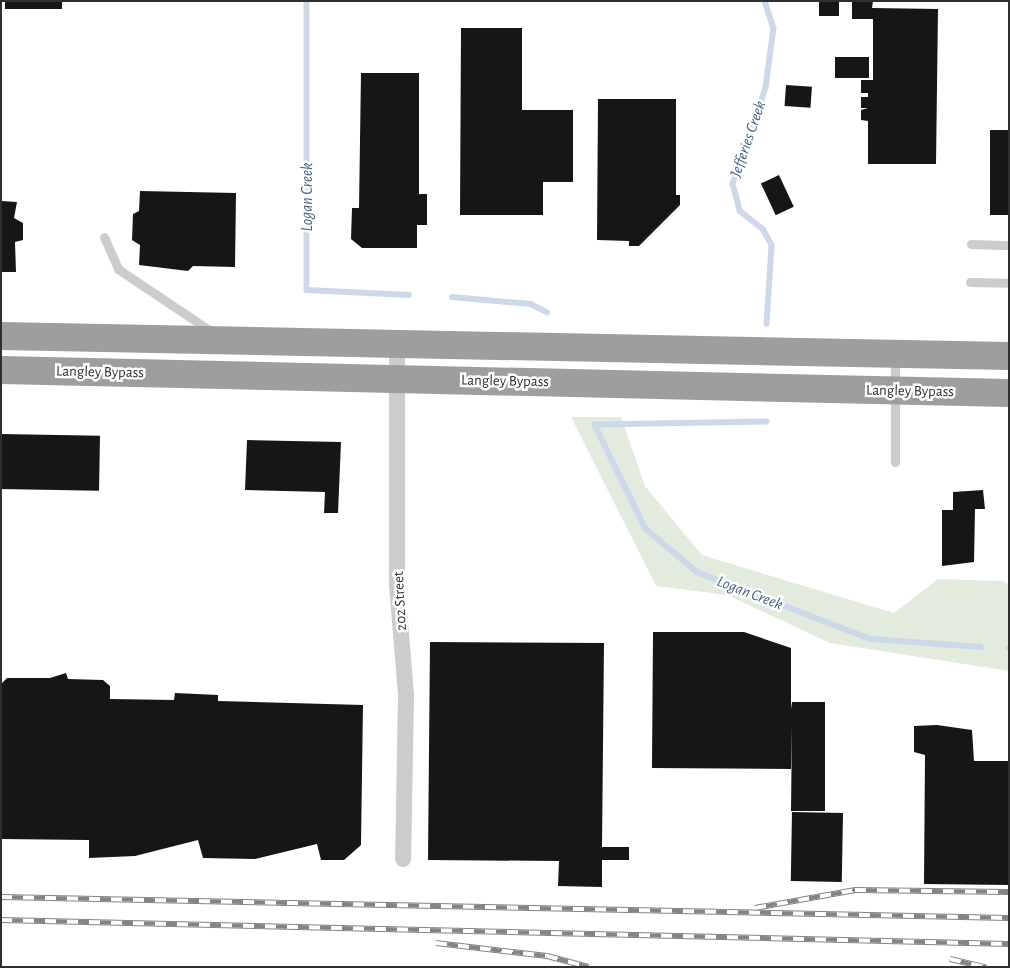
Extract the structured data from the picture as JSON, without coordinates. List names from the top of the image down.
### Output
{
  "streets": {
    "highway": ["Langley Bypass"],
    "street": ["202 Street"]
  },
  "crossings": [
    ["Langley Bypass", "202 Street"]
  ],
  "water": ["Jefferies Creek", "Logan Creek"]
}
